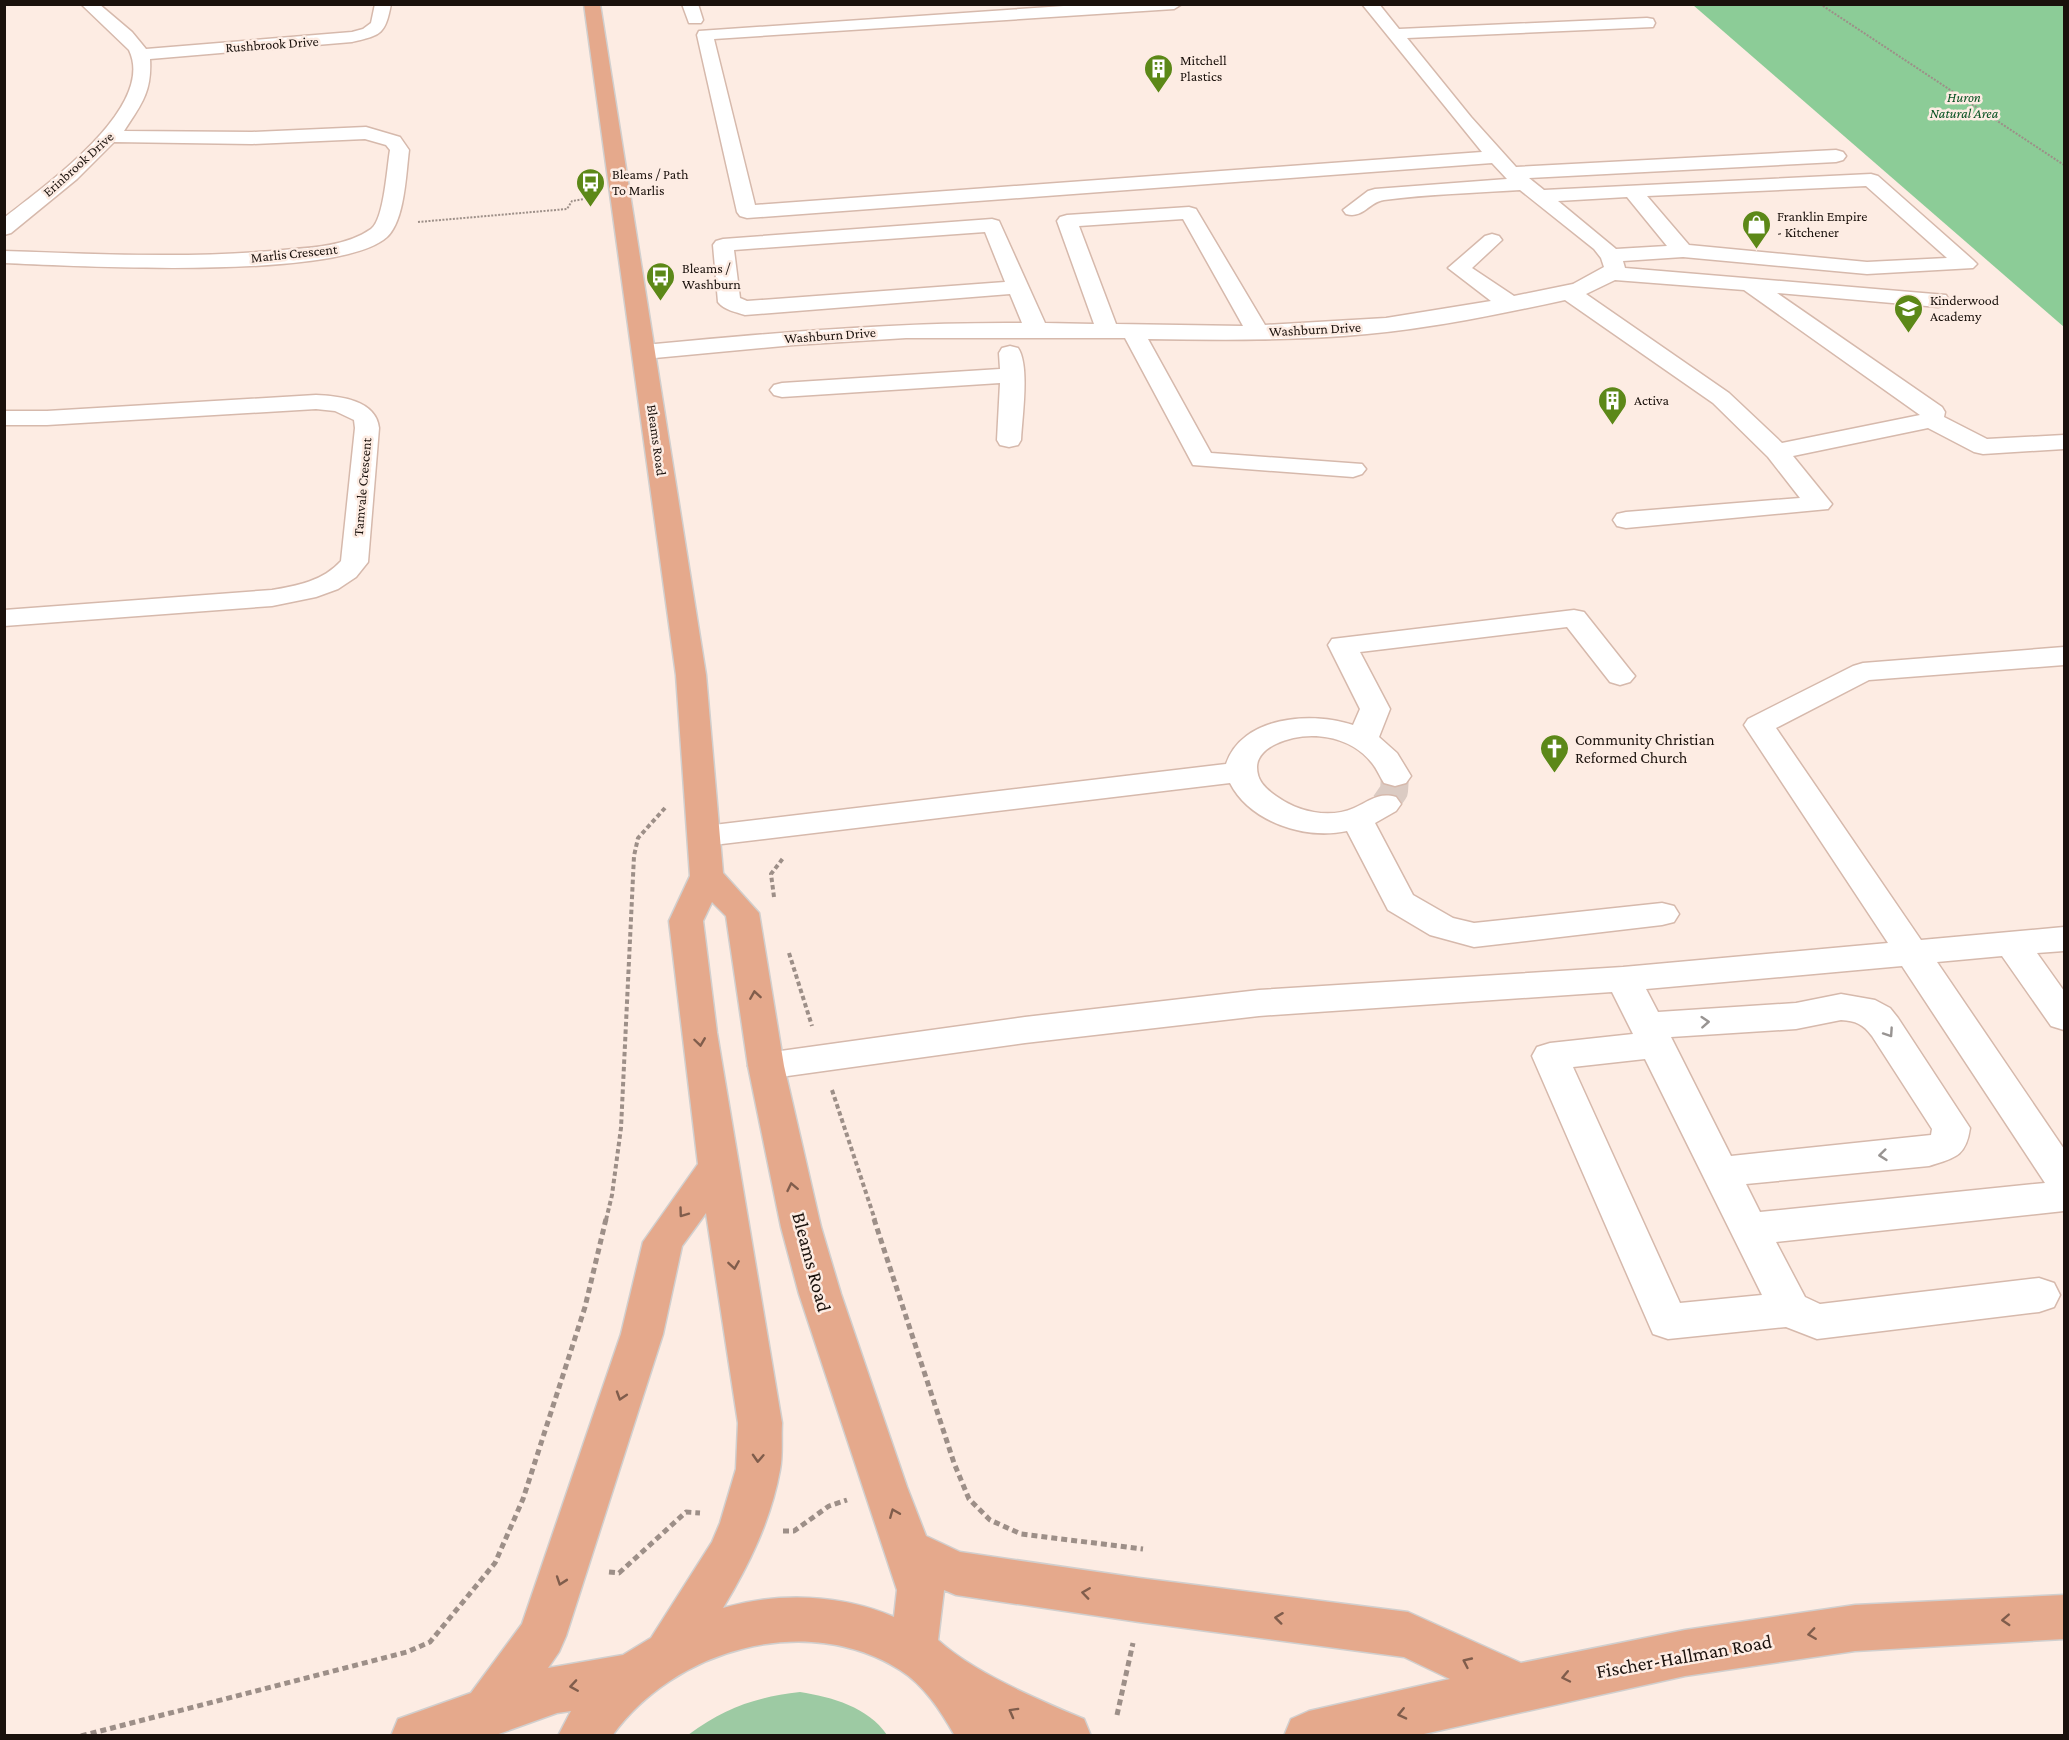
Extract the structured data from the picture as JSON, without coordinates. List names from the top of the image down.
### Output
{
  "streets": {
    "main road": ["Bleams Road", "Fischer-Hallman Road"],
    "street": [
      "Rushbrook Drive",
      "Erinbrook Drive",
      "Marlis Crescent",
      "Washburn Drive",
      "Tamvale Crescent"
    ]
  },
  "crossings": [
    ["Rushbrook Drive", "Erinbrook Drive"],
    ["Erinbrook Drive", "Marlis Crescent"],
    ["Washburn Drive", "Bleams Road"]
  ],
  "parks": ["Huron Natural Area"],
  "places": {
    "building": ["Mitchell Plastics", "Activa"],
    "bus stop": ["Bleams / Path To Marlis", "Bleams / Washburn"],
    "shop": ["Franklin Empire - Kitchener"],
    "school or university": ["Kinderwood Academy"],
    "church": ["Community Christian Reformed Church"]
  }
}
